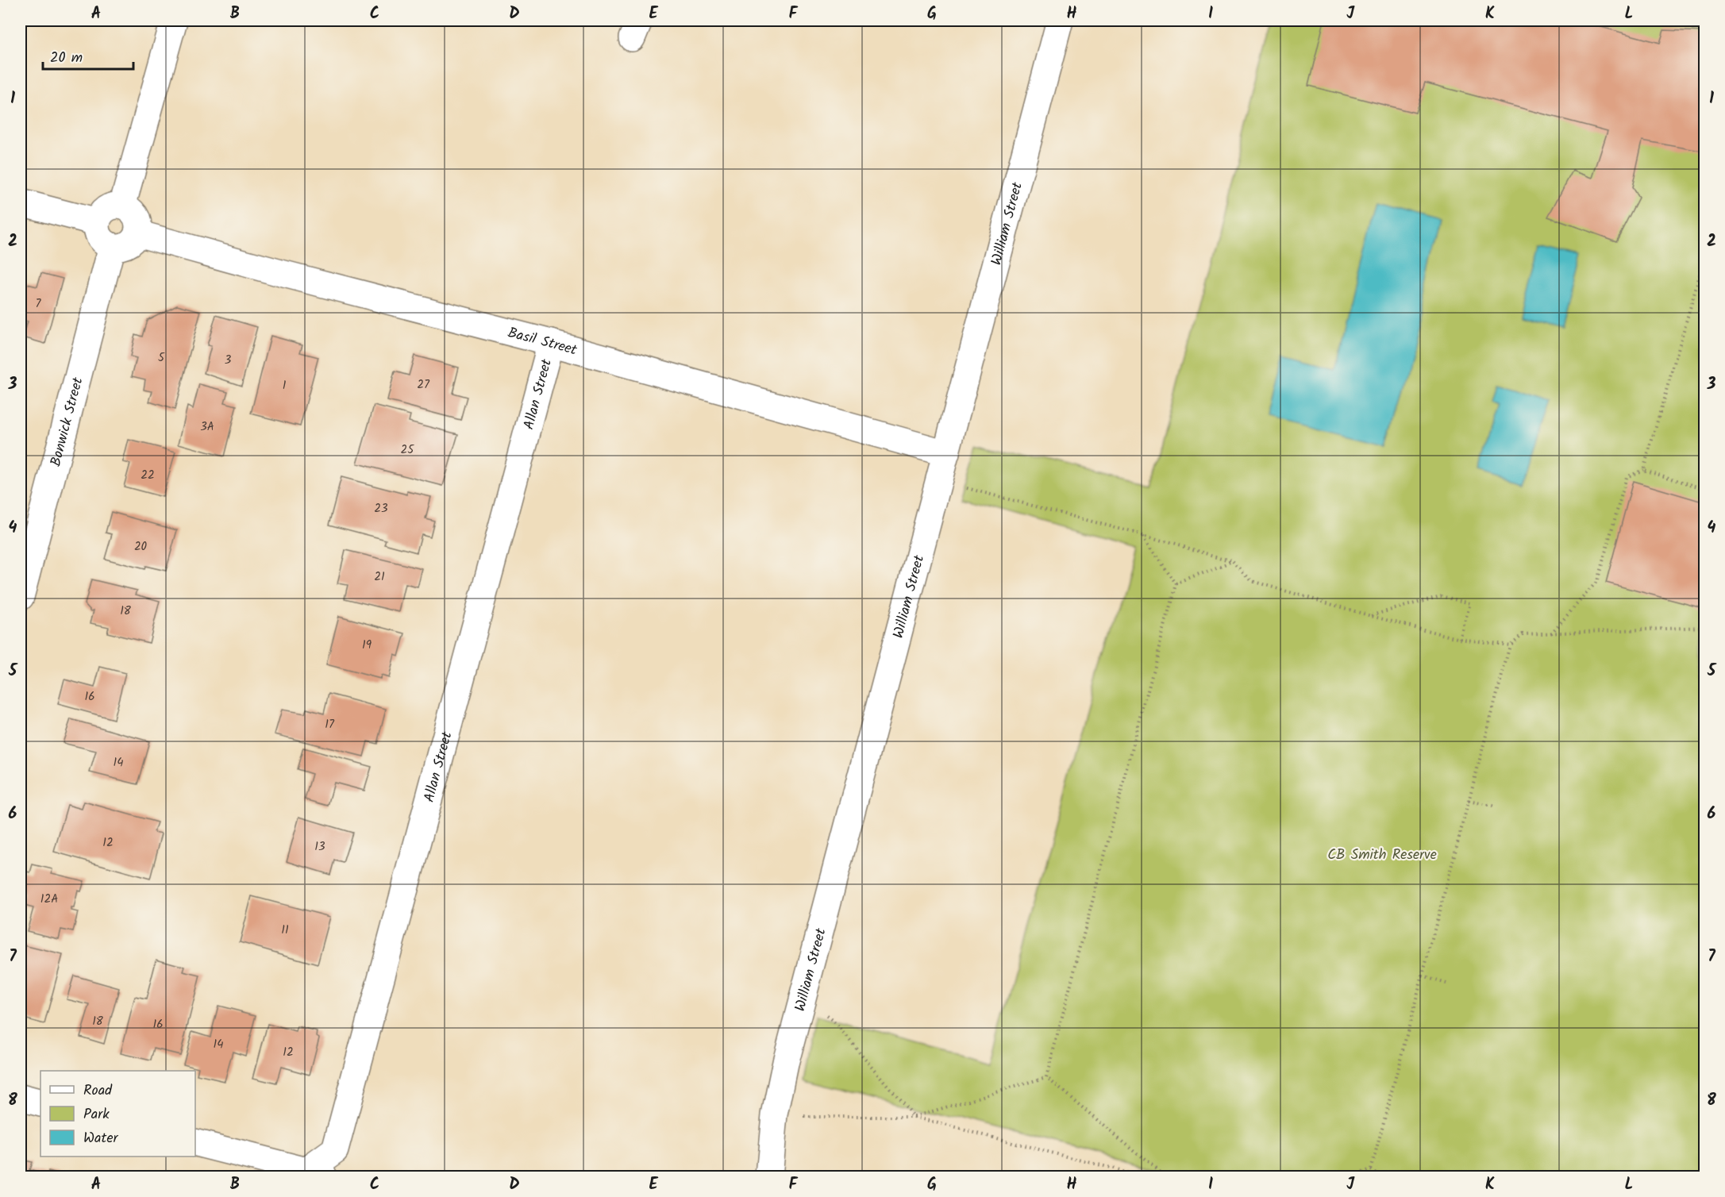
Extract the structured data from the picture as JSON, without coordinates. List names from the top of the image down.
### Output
{
  "streets": {
    "street": [
      "William Street",
      "Basil Street",
      "Allan Street",
      "Bonwick Street"
    ]
  },
  "crossings": [
    ["William Street", "Basil Street"],
    ["Basil Street", "Allan Street"],
    ["Basil Street", "Bonwick Street"]
  ],
  "parks": ["CB Smith Reserve"],
  "house_numbers": [
    "7",
    "5",
    "3",
    "27",
    "1",
    "3A",
    "25",
    "22",
    "23",
    "20",
    "21",
    "18",
    "19",
    "16",
    "17",
    "14",
    "12",
    "13",
    "12A",
    "11",
    "18",
    "16",
    "14",
    "12"
  ],
  "legend": ["Road", "Park", "Water"],
  "scale_bar": "20 m",
  "grid": {
    "columns": [
      "A",
      "B",
      "C",
      "D",
      "E",
      "F",
      "G",
      "H",
      "I",
      "J",
      "K",
      "L"
    ],
    "rows": [
      "1",
      "2",
      "3",
      "4",
      "5",
      "6",
      "7",
      "8"
    ]
  }
}
